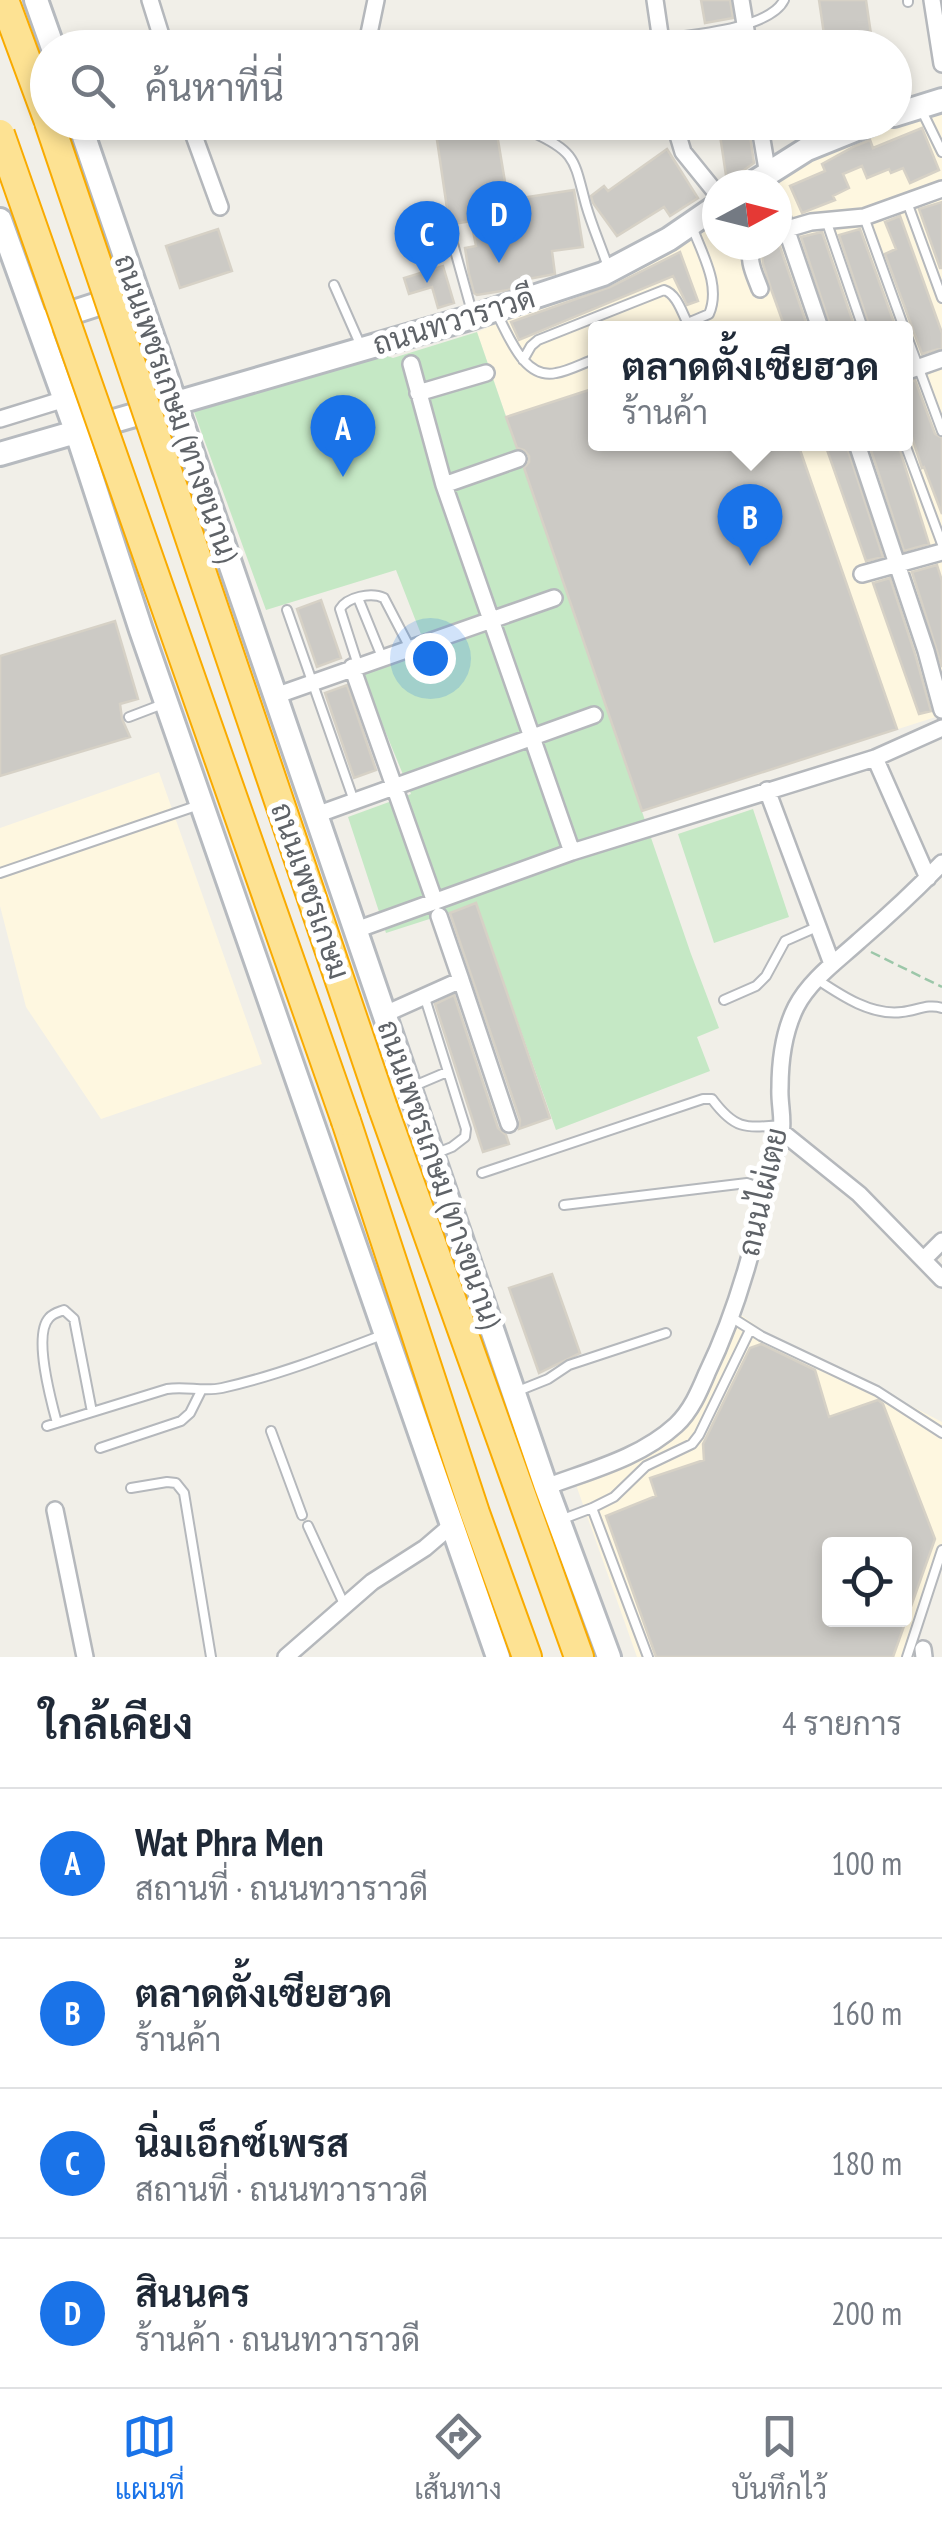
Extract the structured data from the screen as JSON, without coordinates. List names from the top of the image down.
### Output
{
  "streets": {
    "highway": ["ถนนเพชรเกษม"],
    "main road": ["ถนนทวาราวดี", "ถนนเพชรเกษม (ทางขนาน)"],
    "street": ["ถนนไผ่เตย"]
  },
  "crossings": [
    ["ถนนทวาราวดี", "ถนนเพชรเกษม (ทางขนาน)"],
    ["ถนนเพชรเกษม (ทางขนาน)", "ถนนไผ่เตย"]
  ],
  "north": "right",
  "page": {
    "search": "ค้นหาที่นี่",
    "pins": [
      "D",
      "C",
      "A",
      "B"
    ],
    "popup": ["ตลาดตั้งเซียฮวด", "ร้านค้า"],
    "heading": ["ใกล้เคียง", "4 รายการ"],
    "list": [
      {
        "mark": "A",
        "name": "Wat Phra Men",
        "note": "สถานที่ · ถนนทวาราวดี",
        "value": "100 m"
      },
      {
        "mark": "B",
        "name": "ตลาดตั้งเซียฮวด",
        "note": "ร้านค้า",
        "value": "160 m"
      },
      {
        "mark": "C",
        "name": "นิ่มเอ็กซ์เพรส",
        "note": "สถานที่ · ถนนทวาราวดี",
        "value": "180 m"
      },
      {
        "mark": "D",
        "name": "สินนคร",
        "note": "ร้านค้า · ถนนทวาราวดี",
        "value": "200 m"
      }
    ],
    "nav": ["แผนที่", "เส้นทาง", "บันทึกไว้"]
  }
}
